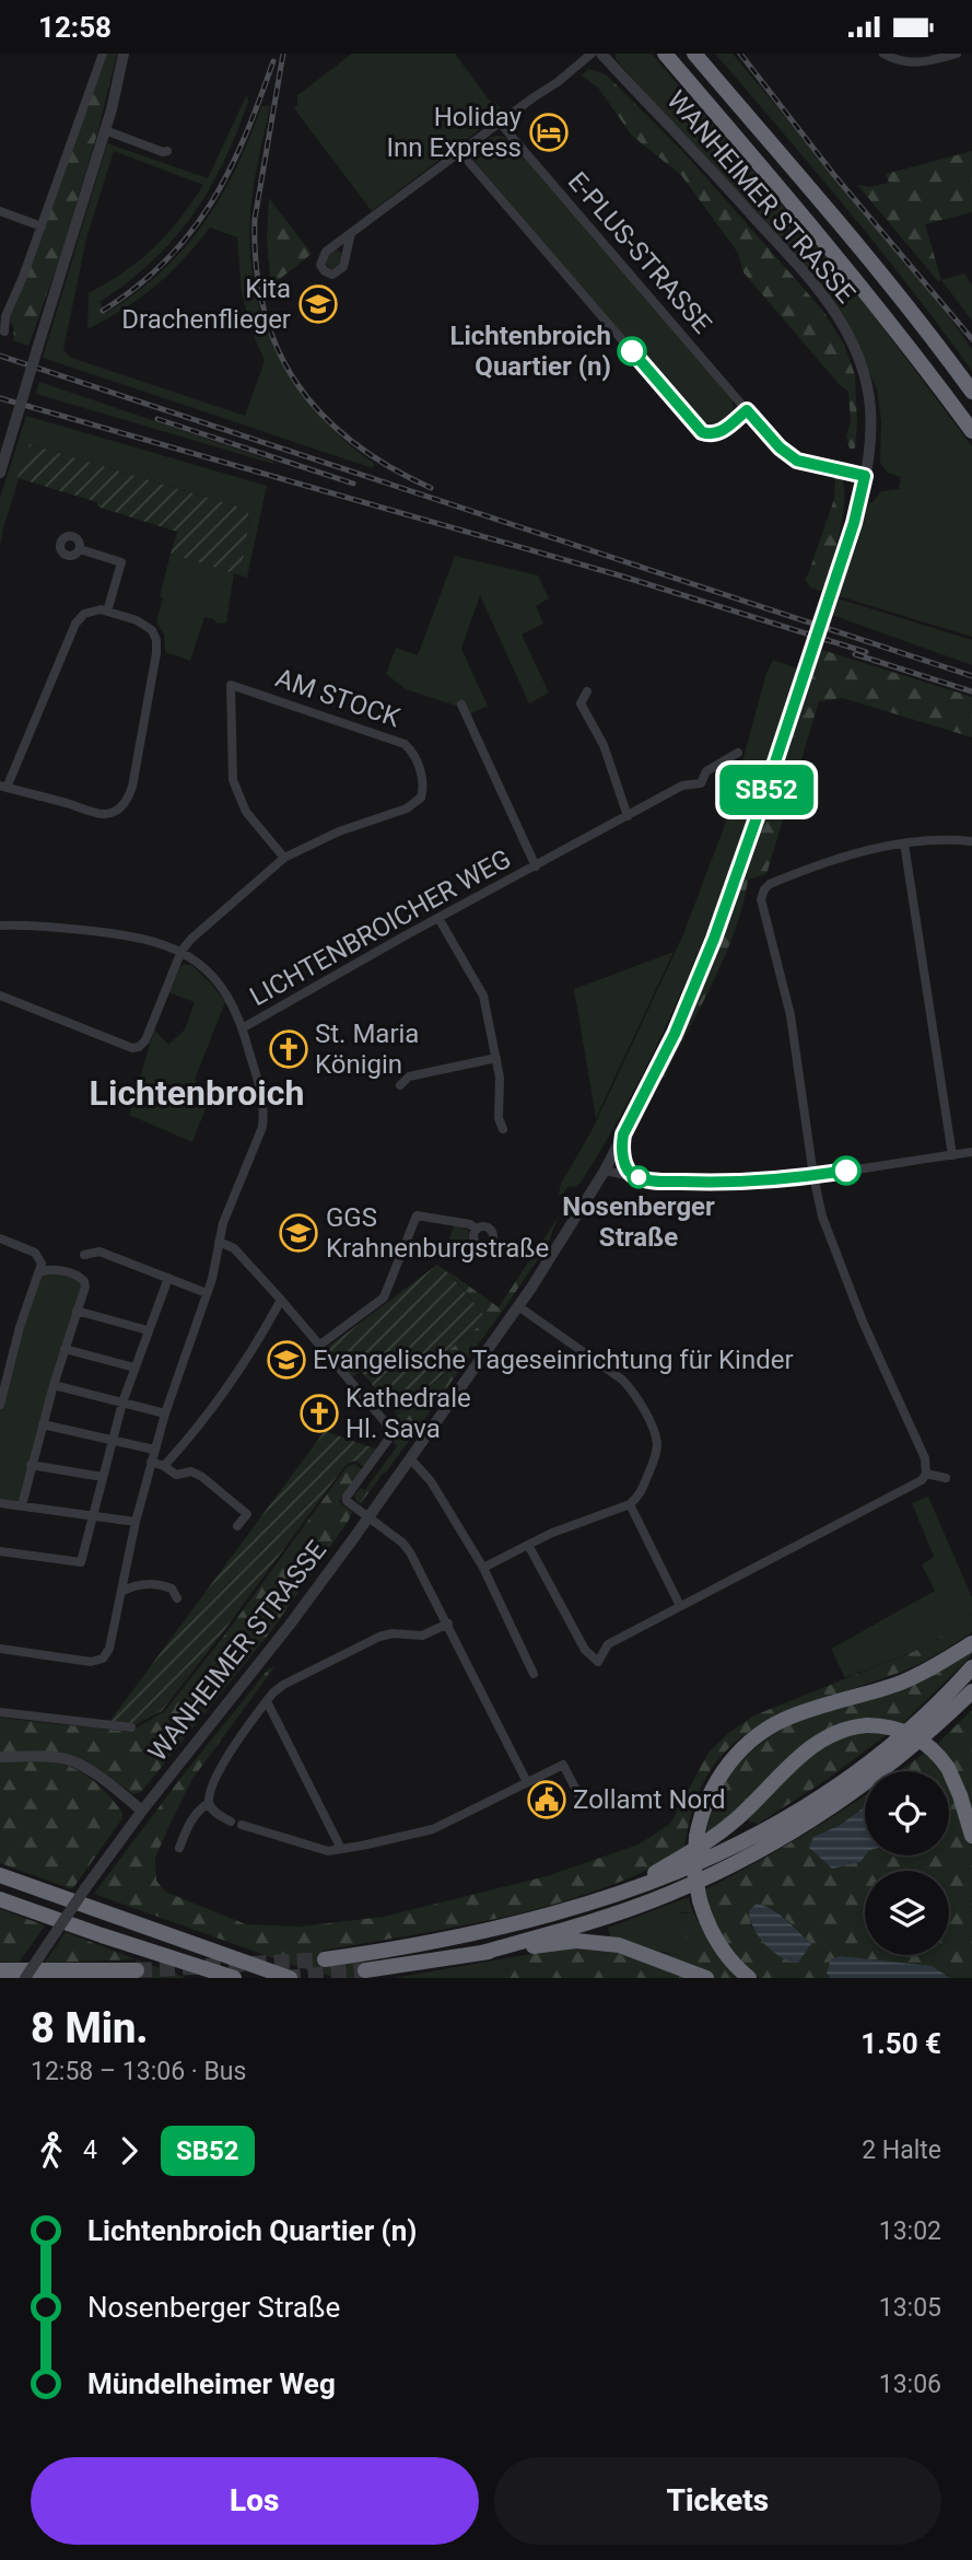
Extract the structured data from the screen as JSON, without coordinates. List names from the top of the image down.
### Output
{
  "streets": {
    "street": [
      "WANHEIMER STRASSE",
      "E-PLUS-STRASSE",
      "AM STOCK",
      "LICHTENBROICHER WEG"
    ]
  },
  "crossings": [
    ["AM STOCK", "LICHTENBROICHER WEG"]
  ],
  "districts": ["Lichtenbroich"],
  "places": {
    "hotel": ["Holiday Inn Express"],
    "school or university": ["Kita Drachenflieger", "GGS Krahnenburgstraße", "Evangelische Tageseinrichtung für Kinder"],
    "other": ["Lichtenbroich Quartier (n)", "Nosenberger Straße"],
    "church": ["St. Maria Königin", "Kathedrale Hl. Sava"],
    "public building": ["Zollamt Nord"]
  },
  "lines": ["bus line SB52"],
  "page": {
    "status": "12:58",
    "on_map": "SB52",
    "heading": ["8 Min.", "12:58 – 13:06 · Bus", "1.50 €"],
    "legs": ["4", "SB52", "2 Halte"],
    "list": [
      {
        "name": "Lichtenbroich Quartier (n)",
        "value": "13:02"
      },
      {
        "name": "Nosenberger Straße",
        "value": "13:05"
      },
      {
        "name": "Mündelheimer Weg",
        "value": "13:06"
      }
    ],
    "buttons": ["Los", "Tickets"]
  }
}
